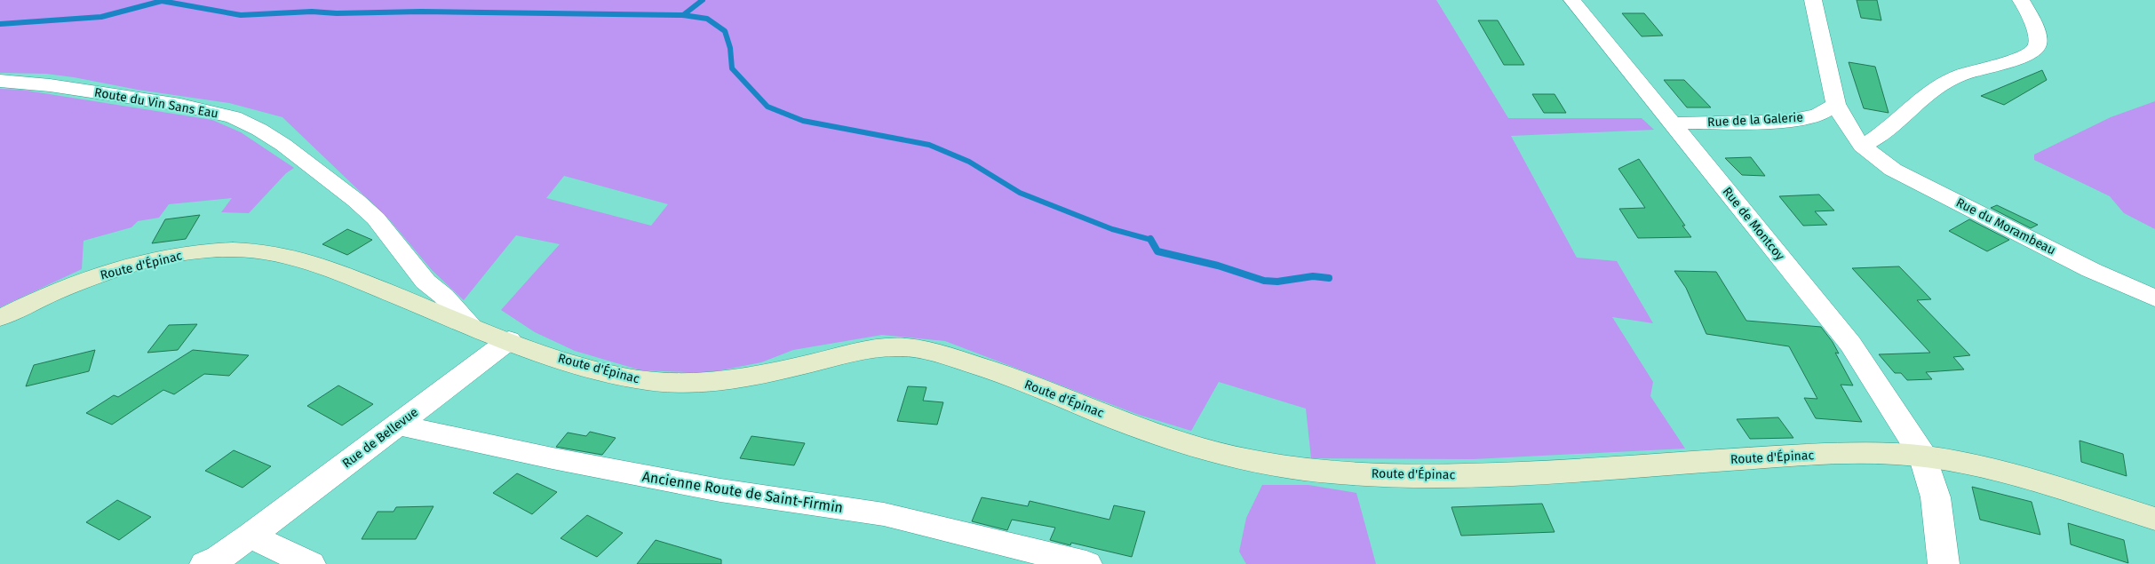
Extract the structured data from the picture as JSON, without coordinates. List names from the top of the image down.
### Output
{
  "streets": {
    "main road": ["Route d'Épinac"],
    "street": [
      "Route du Vin Sans Eau",
      "Rue de la Galerie",
      "Rue de Montcoy",
      "Rue du Morambeau",
      "Rue de Bellevue",
      "Ancienne Route de Saint-Firmin"
    ]
  },
  "crossings": [
    ["Route du Vin Sans Eau", "Route d'Épinac"],
    ["Rue de la Galerie", "Rue de Montcoy"],
    ["Rue de la Galerie", "Rue du Morambeau"],
    ["Rue de Montcoy", "Route d'Épinac"],
    ["Route d'Épinac", "Rue de Bellevue"],
    ["Rue de Bellevue", "Ancienne Route de Saint-Firmin"]
  ]
}
